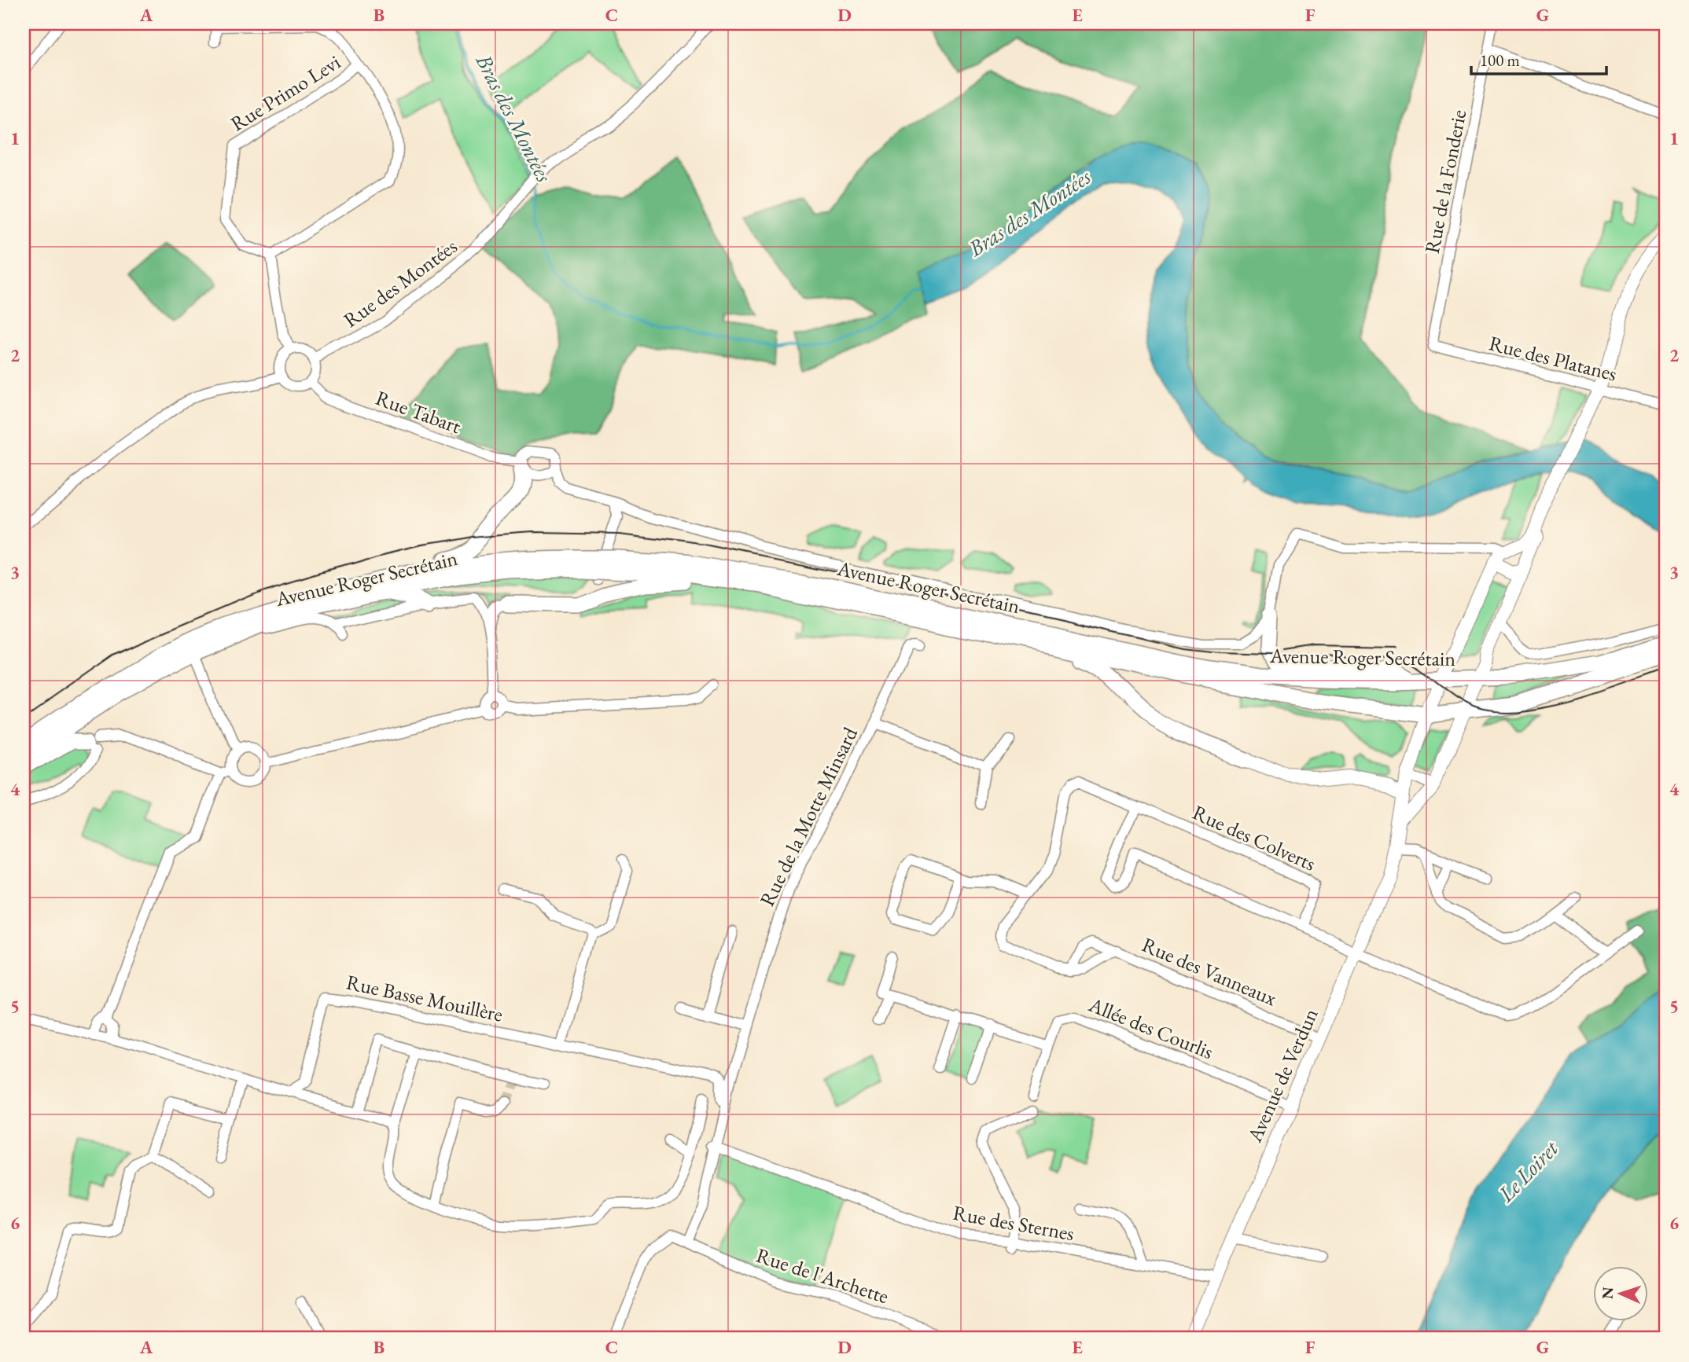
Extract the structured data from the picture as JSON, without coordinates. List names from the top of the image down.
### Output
{
  "streets": {
    "main road": ["Avenue Roger Secrétain"],
    "street": [
      "Rue Primo Levi",
      "Rue de la Fonderie",
      "Rue des Montées",
      "Rue des Platanes",
      "Rue Tabart",
      "Rue de la Motte Minsard",
      "Rue des Colverts",
      "Rue des Vanneaux",
      "Rue Basse Mouillère",
      "Allée des Courlis",
      "Avenue de Verdun",
      "Rue des Sternes",
      "Rue de l'Archette"
    ]
  },
  "crossings": [
    ["Rue de la Fonderie", "Rue des Platanes"],
    ["Rue des Montées", "Rue Tabart"],
    ["Rue des Platanes", "Avenue de Verdun"],
    ["Avenue Roger Secrétain", "Avenue de Verdun"],
    ["Rue de la Motte Minsard", "Rue Basse Mouillère"],
    ["Rue de la Motte Minsard", "Rue des Sternes"],
    ["Rue de la Motte Minsard", "Rue de l'Archette"],
    ["Rue des Vanneaux", "Avenue de Verdun"],
    ["Allée des Courlis", "Avenue de Verdun"],
    ["Avenue de Verdun", "Rue des Sternes"]
  ],
  "water": ["Bras des Montées", "Le Loiret"],
  "scale_bar": "100 m",
  "north": "left",
  "grid": {
    "columns": [
      "A",
      "B",
      "C",
      "D",
      "E",
      "F",
      "G"
    ],
    "rows": [
      "1",
      "2",
      "3",
      "4",
      "5",
      "6"
    ]
  }
}
